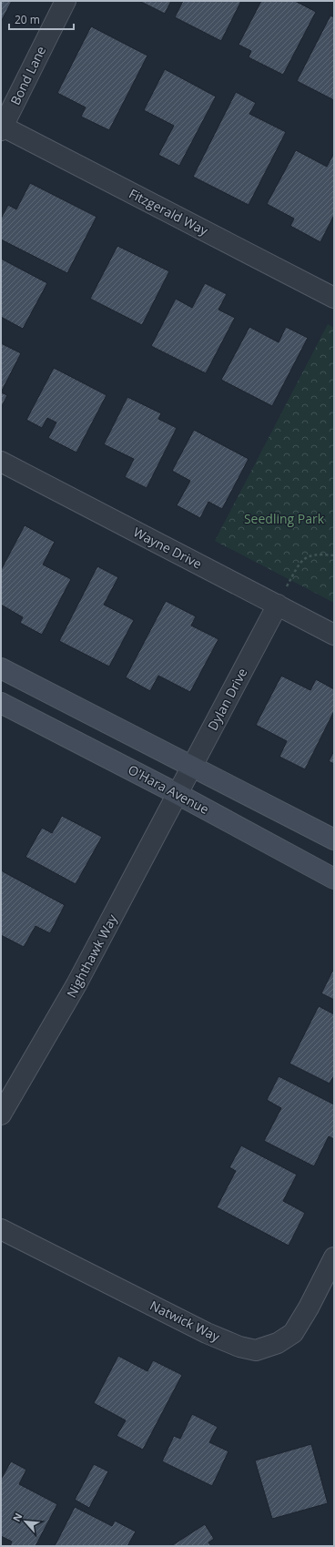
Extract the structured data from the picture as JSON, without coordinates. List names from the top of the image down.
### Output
{
  "streets": {
    "street": [
      "Bond Lane",
      "Fitzgerald Way",
      "Wayne Drive",
      "Dylan Drive",
      "O'Hara Avenue",
      "Nighthawk Way",
      "Natwick Way"
    ]
  },
  "crossings": [
    ["Bond Lane", "Fitzgerald Way"],
    ["Wayne Drive", "Dylan Drive"],
    ["Dylan Drive", "O'Hara Avenue"],
    ["Dylan Drive", "Nighthawk Way"],
    ["O'Hara Avenue", "Nighthawk Way"]
  ],
  "parks": ["Seedling Park"],
  "scale_bar": "20 m",
  "north": "top left"
}
